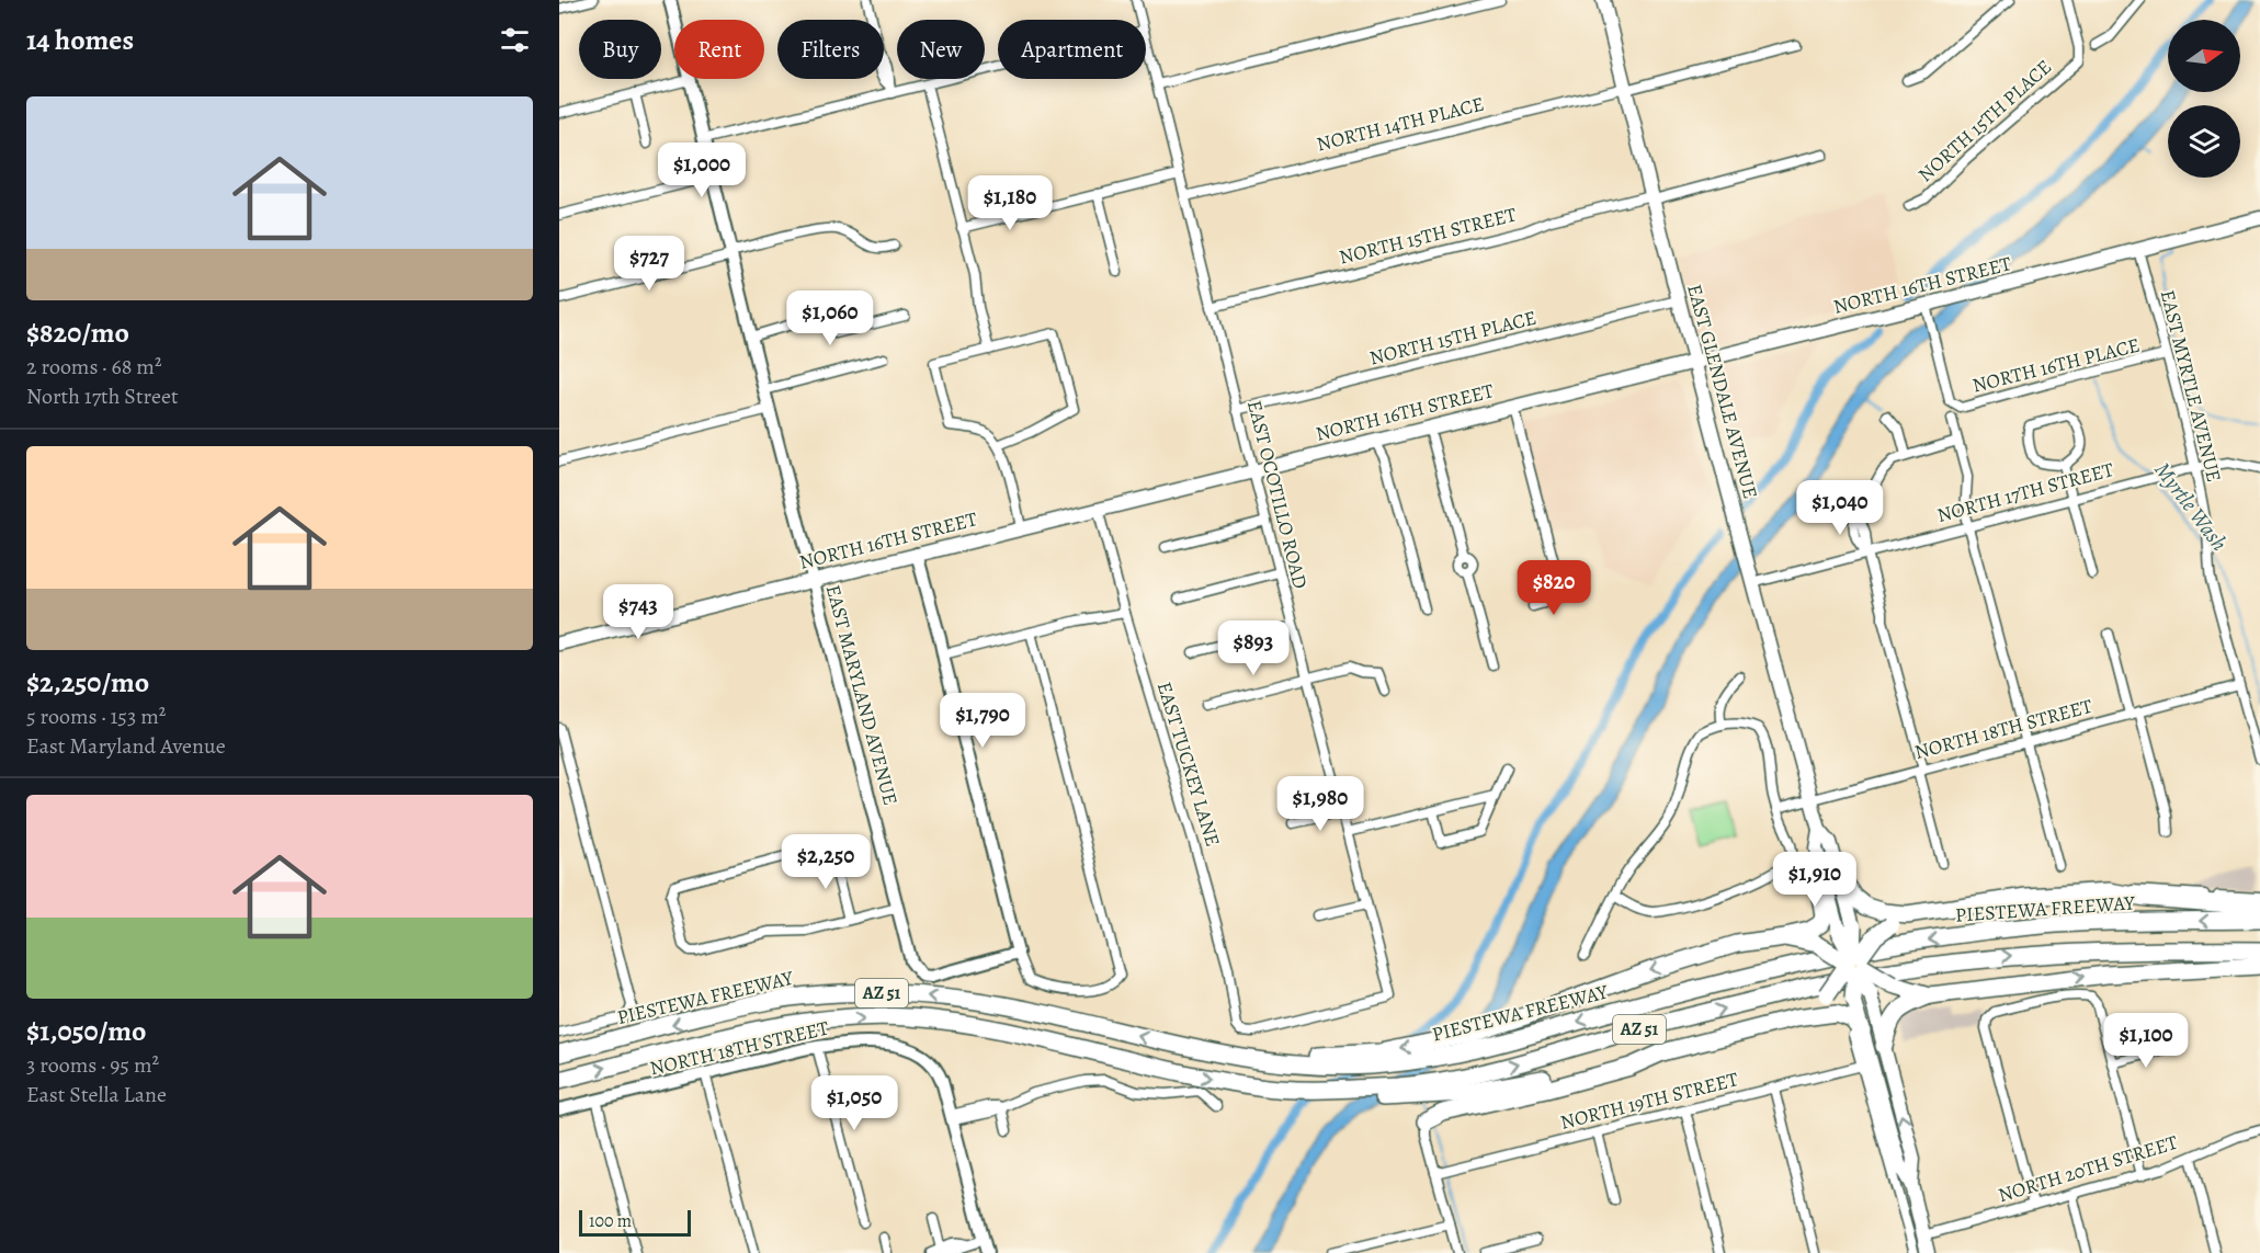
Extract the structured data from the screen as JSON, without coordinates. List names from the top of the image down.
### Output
{
  "streets": {
    "highway": ["PIESTEWA FREEWAY", "AZ 51"],
    "main road": ["NORTH 16TH STREET", "EAST GLENDALE AVENUE"],
    "street": [
      "NORTH 15TH PLACE",
      "NORTH 14TH PLACE",
      "NORTH 15TH STREET",
      "NORTH 16TH PLACE",
      "EAST MYRTLE AVENUE",
      "NORTH 17TH STREET",
      "EAST OCOTILLO ROAD",
      "EAST MARYLAND AVENUE",
      "NORTH 18TH STREET",
      "EAST TUCKEY LANE",
      "NORTH 19TH STREET",
      "NORTH 20TH STREET"
    ]
  },
  "crossings": [
    ["NORTH 15TH PLACE", "EAST GLENDALE AVENUE"],
    ["NORTH 15TH PLACE", "EAST OCOTILLO ROAD"],
    ["NORTH 14TH PLACE", "EAST GLENDALE AVENUE"],
    ["NORTH 14TH PLACE", "EAST OCOTILLO ROAD"],
    ["NORTH 15TH STREET", "EAST GLENDALE AVENUE"],
    ["NORTH 15TH STREET", "EAST OCOTILLO ROAD"],
    ["NORTH 16TH STREET", "NORTH 16TH PLACE"],
    ["NORTH 16TH STREET", "EAST MYRTLE AVENUE"],
    ["NORTH 16TH STREET", "EAST GLENDALE AVENUE"],
    ["NORTH 16TH STREET", "EAST OCOTILLO ROAD"],
    ["NORTH 16TH STREET", "EAST MARYLAND AVENUE"],
    ["NORTH 16TH STREET", "EAST TUCKEY LANE"],
    ["NORTH 16TH PLACE", "EAST MYRTLE AVENUE"],
    ["EAST MYRTLE AVENUE", "NORTH 17TH STREET"],
    ["EAST MYRTLE AVENUE", "NORTH 18TH STREET"],
    ["EAST GLENDALE AVENUE", "NORTH 17TH STREET"],
    ["EAST GLENDALE AVENUE", "NORTH 18TH STREET"],
    ["EAST OCOTILLO ROAD", "EAST TUCKEY LANE"]
  ],
  "water": ["Myrtle Wash"],
  "scale_bar": "100 m",
  "north": "right",
  "page": {
    "heading": "14 homes",
    "chip": [
      "Buy",
      "Rent",
      "Filters",
      "New",
      "Apartment"
    ],
    "list": [
      {
        "name": "$820/mo",
        "note": "2 rooms · 68 m² · North 17th Street"
      },
      {
        "name": "$2,250/mo",
        "note": "5 rooms · 153 m² · East Maryland Avenue"
      },
      {
        "name": "$1,050/mo",
        "note": "3 rooms · 95 m² · East Stella Lane"
      }
    ],
    "price": [
      "$1,000",
      "$1,180",
      "$727",
      "$1,060",
      "$1,040",
      "$820",
      "$743",
      "$893",
      "$1,790",
      "$1,980",
      "$2,250",
      "$1,910",
      "$1,100",
      "$1,050"
    ],
    "scale": "100 m"
  }
}
